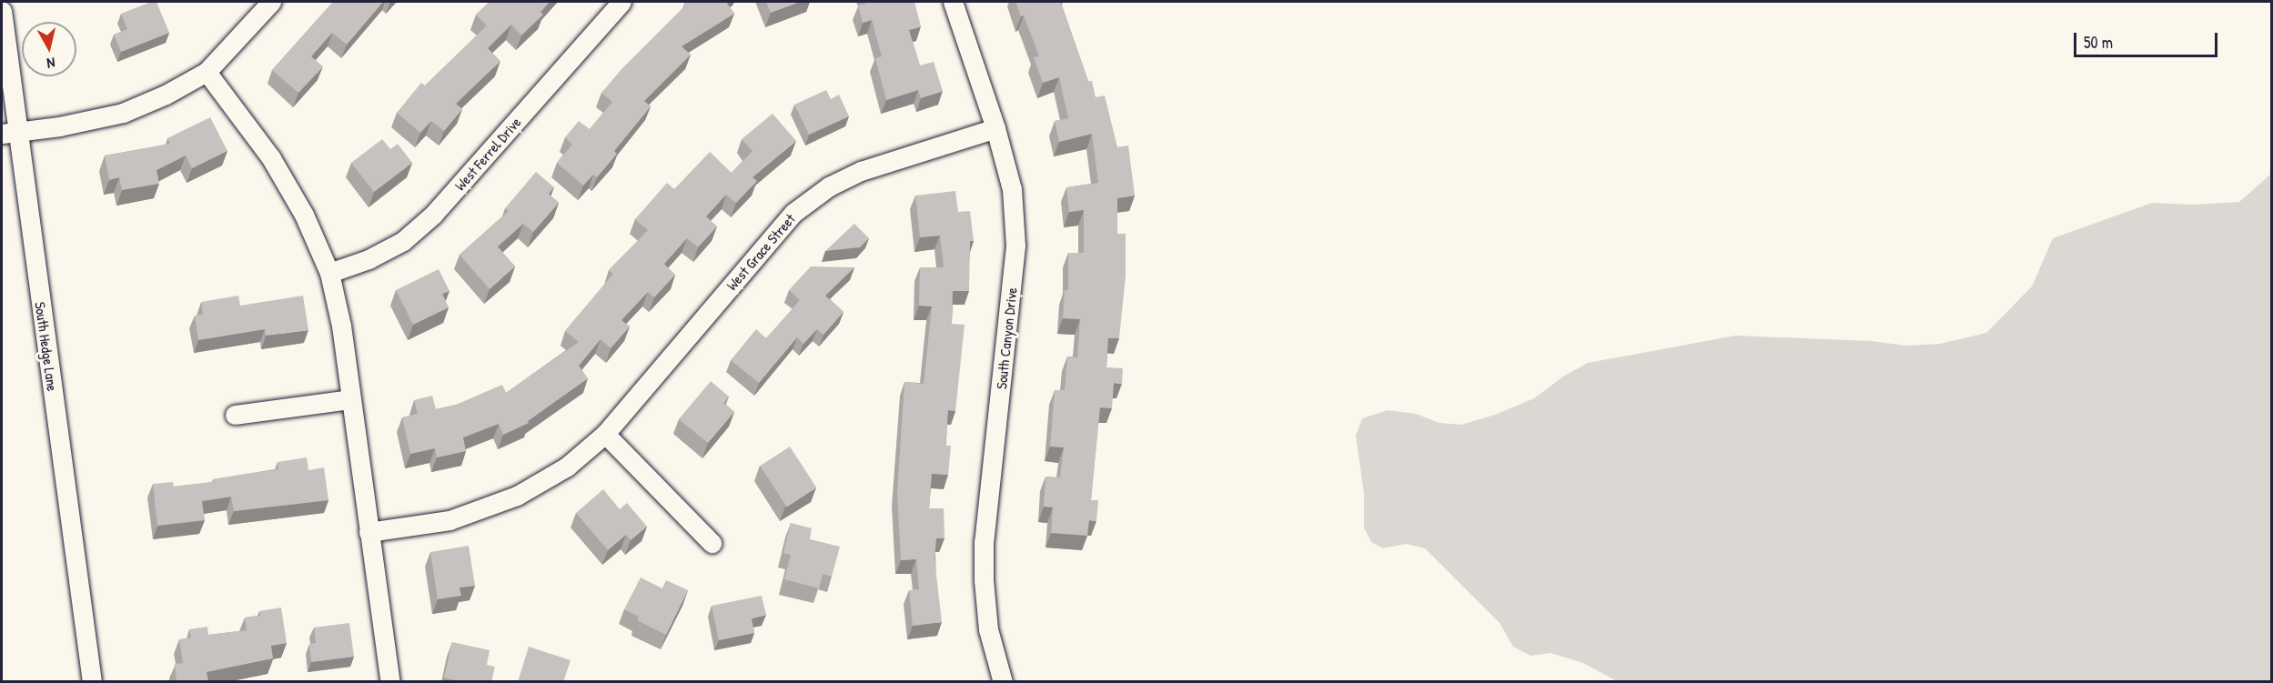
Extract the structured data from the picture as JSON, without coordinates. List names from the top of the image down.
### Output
{
  "streets": {
    "street": [
      "West Ferrel Drive",
      "West Grace Street",
      "South Canyon Drive",
      "South Hedge Lane"
    ]
  },
  "crossings": [
    ["West Grace Street", "South Canyon Drive"]
  ],
  "scale_bar": "50 m",
  "north": "bottom"
}
